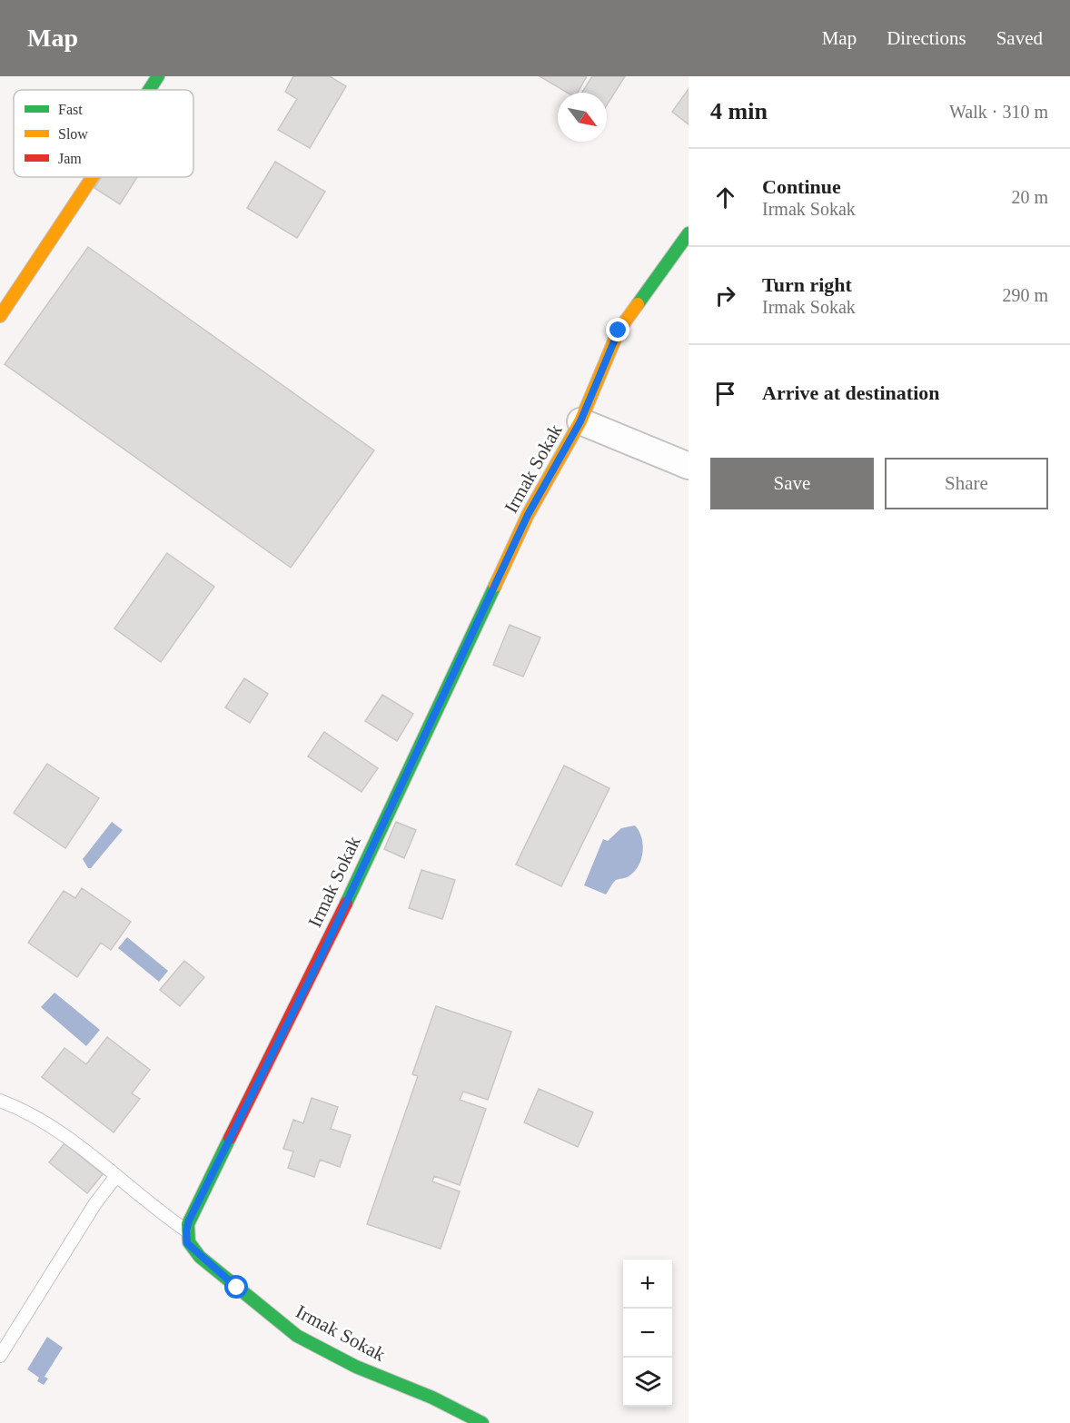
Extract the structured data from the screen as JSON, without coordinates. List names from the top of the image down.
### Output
{
  "streets": {
    "street": ["Irmak Sokak"]
  },
  "legend": ["Fast", "Slow", "Jam"],
  "north": "bottom right",
  "page": {
    "header": "Map",
    "nav": ["Map", "Directions", "Saved"],
    "heading": ["4 min", "Walk · 310 m"],
    "list": [
      ["Continue", "Irmak Sokak", "20 m"],
      ["Turn right", "Irmak Sokak", "290 m"],
      "Arrive at destination"
    ],
    "buttons": ["Save", "Share"],
    "map_buttons": ["+", "−"]
  }
}
